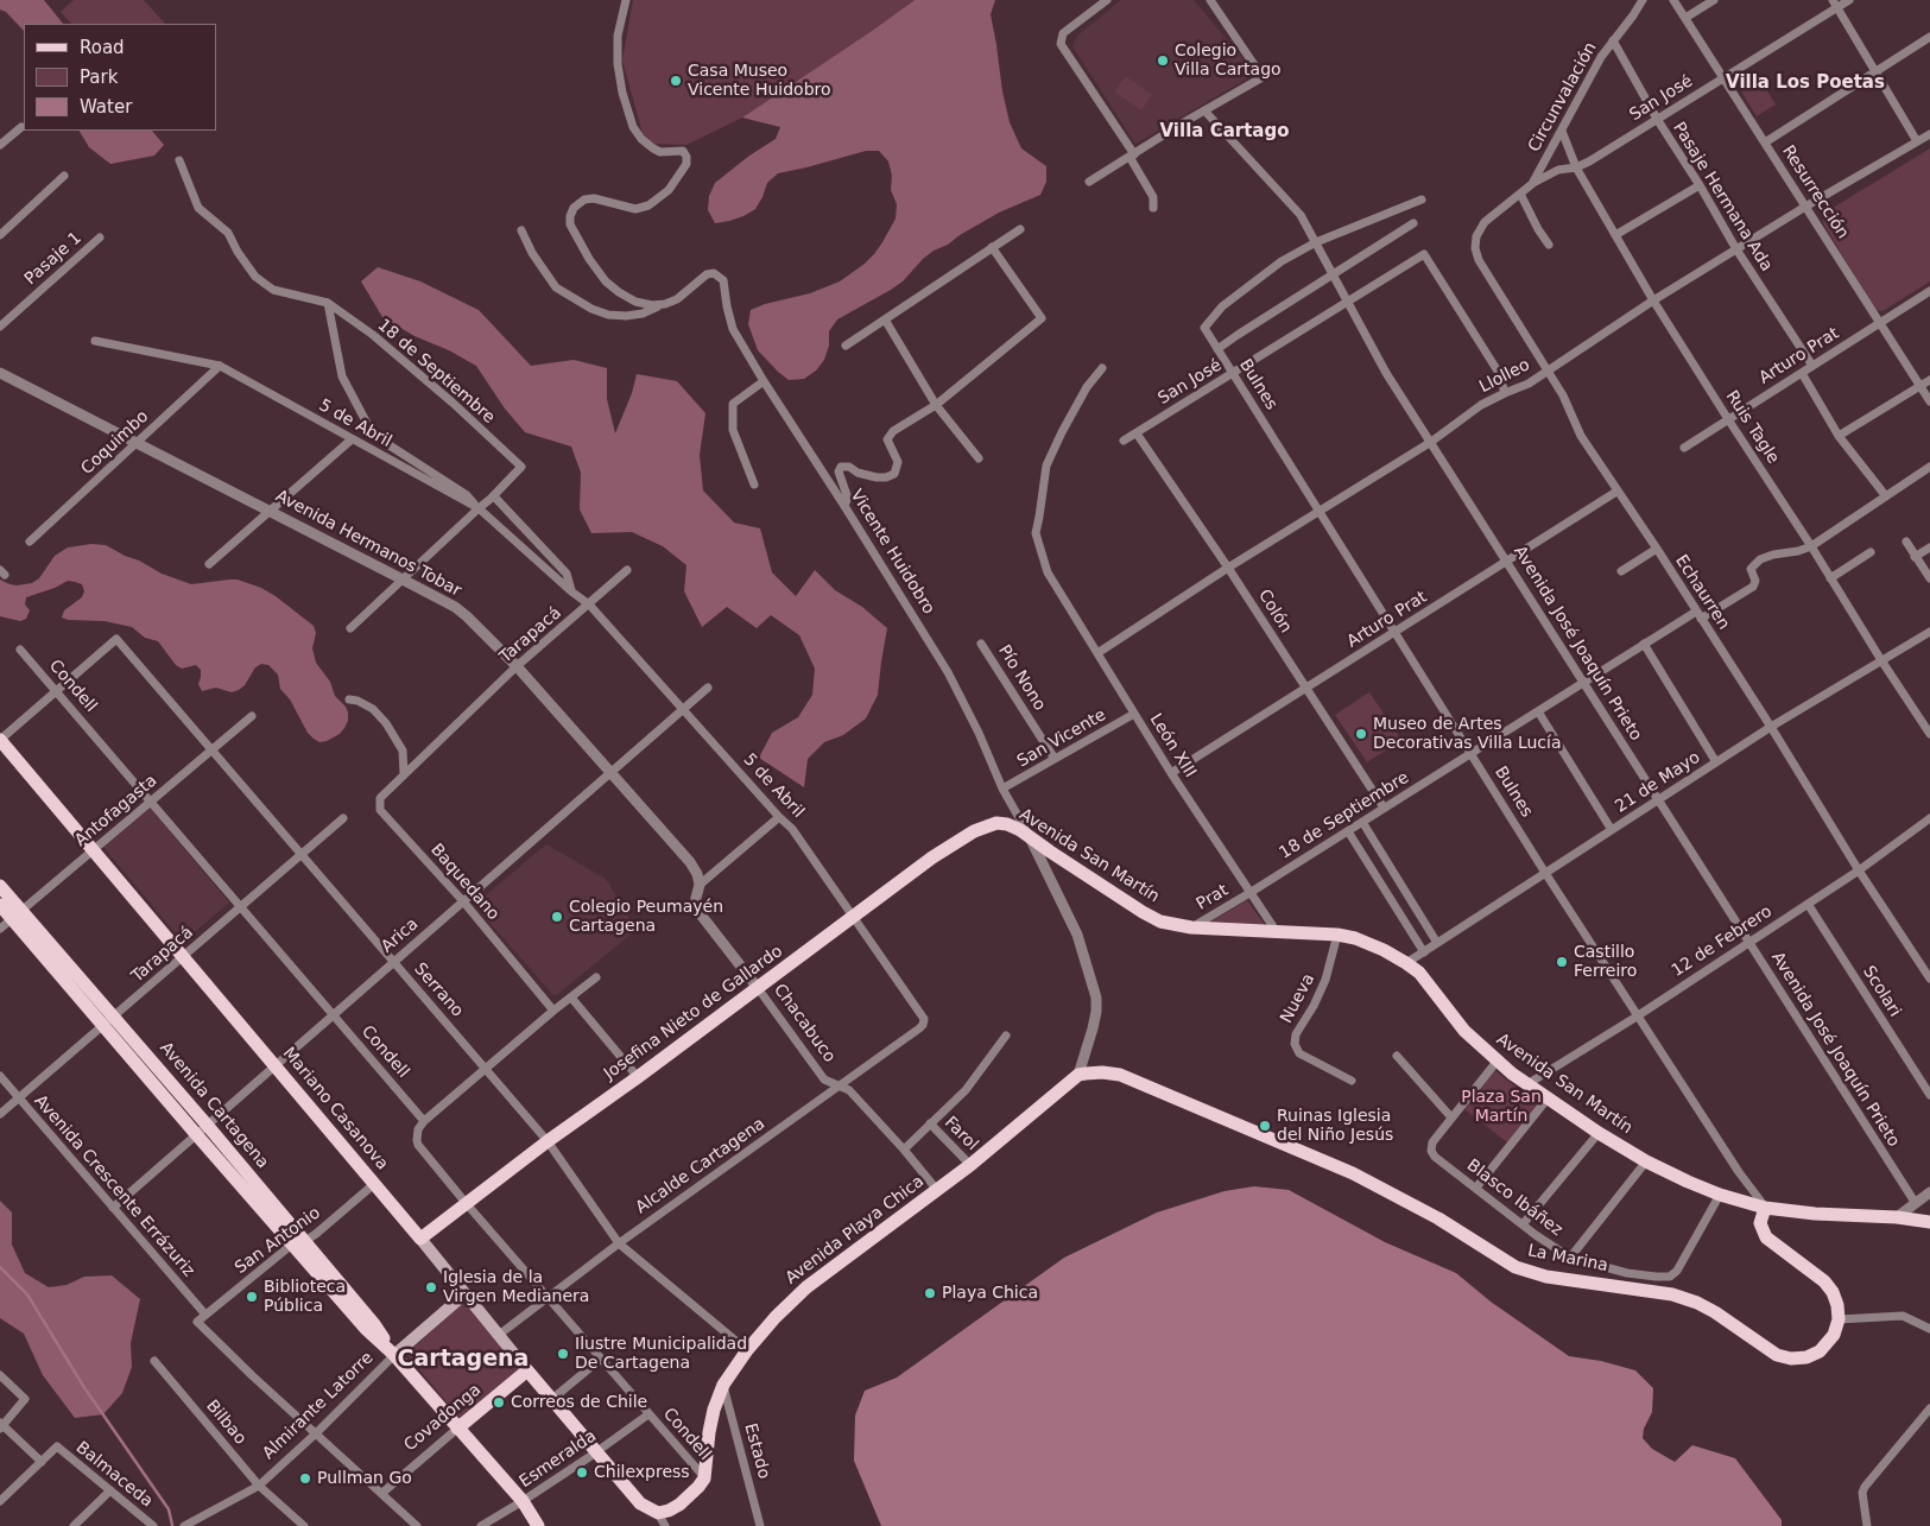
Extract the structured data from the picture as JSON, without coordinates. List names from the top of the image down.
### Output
{
  "streets": {
    "main road": [
      "Avenida San Martín",
      "Josefina Nieto de Gallardo",
      "Avenida Cartagena",
      "Mariano Casanova",
      "Avenida Playa Chica",
      "La Marina",
      "Almirante Latorre",
      "Covadonga"
    ],
    "street": [
      "Circunvalación",
      "San José",
      "Resurrección",
      "Pasaje Hermana Ada",
      "Pasaje 1",
      "Arturo Prat",
      "18 de Septiembre",
      "Llolleo",
      "Bulnes",
      "5 de Abril",
      "Ruis Tagle",
      "Coquimbo",
      "Avenida Hermanos Tobar",
      "Vicente Huidobro",
      "Echaurren",
      "Colón",
      "Tarapacá",
      "Avenida José Joaquín Prieto",
      "Pío Nono",
      "Condell",
      "San Vicente",
      "León XIII",
      "21 de Mayo",
      "Antofagasta",
      "Baquedano",
      "Prat",
      "Arica",
      "12 de Febrero",
      "Serrano",
      "Scolari",
      "Nueva",
      "Chacabuco",
      "Farol",
      "Alcalde Cartagena",
      "Avenida Crescente Errázuriz",
      "Blasco Ibáñez",
      "San Antonio",
      "Bilbao",
      "Estado",
      "Esmeralda",
      "Balmaceda"
    ]
  },
  "crossings": [
    ["Circunvalación", "San José"],
    ["Circunvalación", "Pasaje Hermana Ada"],
    ["Circunvalación", "Ruis Tagle"],
    ["San José", "Resurrección"],
    ["San José", "Pasaje Hermana Ada"],
    ["San José", "Llolleo"],
    ["San José", "Bulnes"],
    ["San José", "Ruis Tagle"],
    ["San José", "Echaurren"],
    ["San José", "Colón"],
    ["San José", "Avenida José Joaquín Prieto"],
    ["Resurrección", "Arturo Prat"],
    ["Resurrección", "Llolleo"],
    ["Pasaje Hermana Ada", "Arturo Prat"],
    ["Pasaje Hermana Ada", "Llolleo"],
    ["Arturo Prat", "Bulnes"],
    ["Arturo Prat", "Ruis Tagle"],
    ["Arturo Prat", "Echaurren"],
    ["Arturo Prat", "Colón"],
    ["Arturo Prat", "Avenida José Joaquín Prieto"],
    ["Arturo Prat", "León XIII"],
    ["18 de Septiembre", "Bulnes"],
    ["18 de Septiembre", "5 de Abril"],
    ["18 de Septiembre", "Ruis Tagle"],
    ["18 de Septiembre", "Echaurren"],
    ["18 de Septiembre", "Colón"],
    ["18 de Septiembre", "Avenida José Joaquín Prieto"],
    ["18 de Septiembre", "León XIII"],
    ["18 de Septiembre", "Prat"],
    ["Llolleo", "Bulnes"],
    ["Llolleo", "Ruis Tagle"],
    ["Llolleo", "Echaurren"],
    ["Llolleo", "Colón"],
    ["Llolleo", "Avenida José Joaquín Prieto"],
    ["Llolleo", "León XIII"],
    ["Bulnes", "Avenida José Joaquín Prieto"],
    ["Bulnes", "21 de Mayo"],
    ["Bulnes", "Avenida San Martín"],
    ["Bulnes", "12 de Febrero"],
    ["5 de Abril", "Coquimbo"],
    ["5 de Abril", "Tarapacá"],
    ["5 de Abril", "Arica"],
    ["5 de Abril", "Josefina Nieto de Gallardo"],
    ["5 de Abril", "Alcalde Cartagena"],
    ["Ruis Tagle", "21 de Mayo"],
    ["Coquimbo", "Avenida Hermanos Tobar"],
    ["Avenida Hermanos Tobar", "Tarapacá"],
    ["Avenida Hermanos Tobar", "Arica"],
    ["Avenida Hermanos Tobar", "Chacabuco"],
    ["Vicente Huidobro", "San Vicente"],
    ["Vicente Huidobro", "Avenida San Martín"],
    ["Vicente Huidobro", "Avenida Playa Chica"],
    ["Vicente Huidobro", "La Marina"],
    ["Echaurren", "21 de Mayo"],
    ["Echaurren", "12 de Febrero"],
    ["Tarapacá", "Condell"],
    ["Tarapacá", "Baquedano"],
    ["Tarapacá", "Serrano"],
    ["Tarapacá", "Avenida Cartagena"],
    ["Tarapacá", "Mariano Casanova"],
    ["Tarapacá", "Avenida Crescente Errázuriz"],
    ["Avenida José Joaquín Prieto", "21 de Mayo"],
    ["Avenida José Joaquín Prieto", "12 de Febrero"],
    ["Pío Nono", "San Vicente"],
    ["Condell", "Antofagasta"],
    ["Condell", "Arica"],
    ["Condell", "Serrano"],
    ["Condell", "Josefina Nieto de Gallardo"],
    ["Condell", "Alcalde Cartagena"],
    ["Condell", "Avenida Playa Chica"],
    ["Condell", "Esmeralda"],
    ["San Vicente", "León XIII"],
    ["León XIII", "Avenida San Martín"],
    ["León XIII", "Prat"],
    ["21 de Mayo", "Avenida San Martín"],
    ["Antofagasta", "Serrano"],
    ["Antofagasta", "Avenida Cartagena"],
    ["Antofagasta", "Mariano Casanova"],
    ["Avenida San Martín", "Prat"],
    ["Avenida San Martín", "12 de Febrero"],
    ["Avenida San Martín", "Nueva"],
    ["Avenida San Martín", "Josefina Nieto de Gallardo"],
    ["Avenida San Martín", "Blasco Ibáñez"],
    ["Baquedano", "Arica"],
    ["Arica", "Serrano"],
    ["Arica", "Avenida Cartagena"],
    ["Arica", "Mariano Casanova"],
    ["Arica", "Avenida Crescente Errázuriz"],
    ["12 de Febrero", "Scolari"],
    ["Serrano", "Josefina Nieto de Gallardo"],
    ["Serrano", "Alcalde Cartagena"],
    ["Serrano", "Avenida Playa Chica"],
    ["Josefina Nieto de Gallardo", "Chacabuco"],
    ["Josefina Nieto de Gallardo", "Mariano Casanova"],
    ["Chacabuco", "Alcalde Cartagena"],
    ["Chacabuco", "Avenida Playa Chica"],
    ["Avenida Cartagena", "San Antonio"],
    ["Avenida Cartagena", "Almirante Latorre"],
    ["Avenida Cartagena", "Covadonga"],
    ["Avenida Cartagena", "Esmeralda"],
    ["Mariano Casanova", "Alcalde Cartagena"],
    ["Mariano Casanova", "San Antonio"],
    ["Mariano Casanova", "Almirante Latorre"],
    ["Mariano Casanova", "Covadonga"],
    ["Mariano Casanova", "Esmeralda"],
    ["Farol", "Avenida Playa Chica"],
    ["Avenida Crescente Errázuriz", "San Antonio"],
    ["Avenida Playa Chica", "La Marina"],
    ["Avenida Playa Chica", "Estado"],
    ["San Antonio", "Almirante Latorre"],
    ["Almirante Latorre", "Bilbao"]
  ],
  "districts": ["Villa Los Poetas", "Villa Cartago", "Cartagena"],
  "parks": ["Plaza San Martín"],
  "places": [
    "Colegio Villa Cartago",
    "Casa Museo Vicente Huidobro",
    "Museo de Artes Decorativas Villa Lucía",
    "Colegio Peumayén Cartagena",
    "Castillo Ferreiro",
    "Ruinas Iglesia del Niño Jesús",
    "Iglesia de la Virgen Medianera",
    "Playa Chica",
    "Biblioteca Pública",
    "Ilustre Municipalidad De Cartagena",
    "Correos de Chile",
    "Chilexpress",
    "Pullman Go"
  ],
  "legend": ["Road", "Park", "Water"]
}
